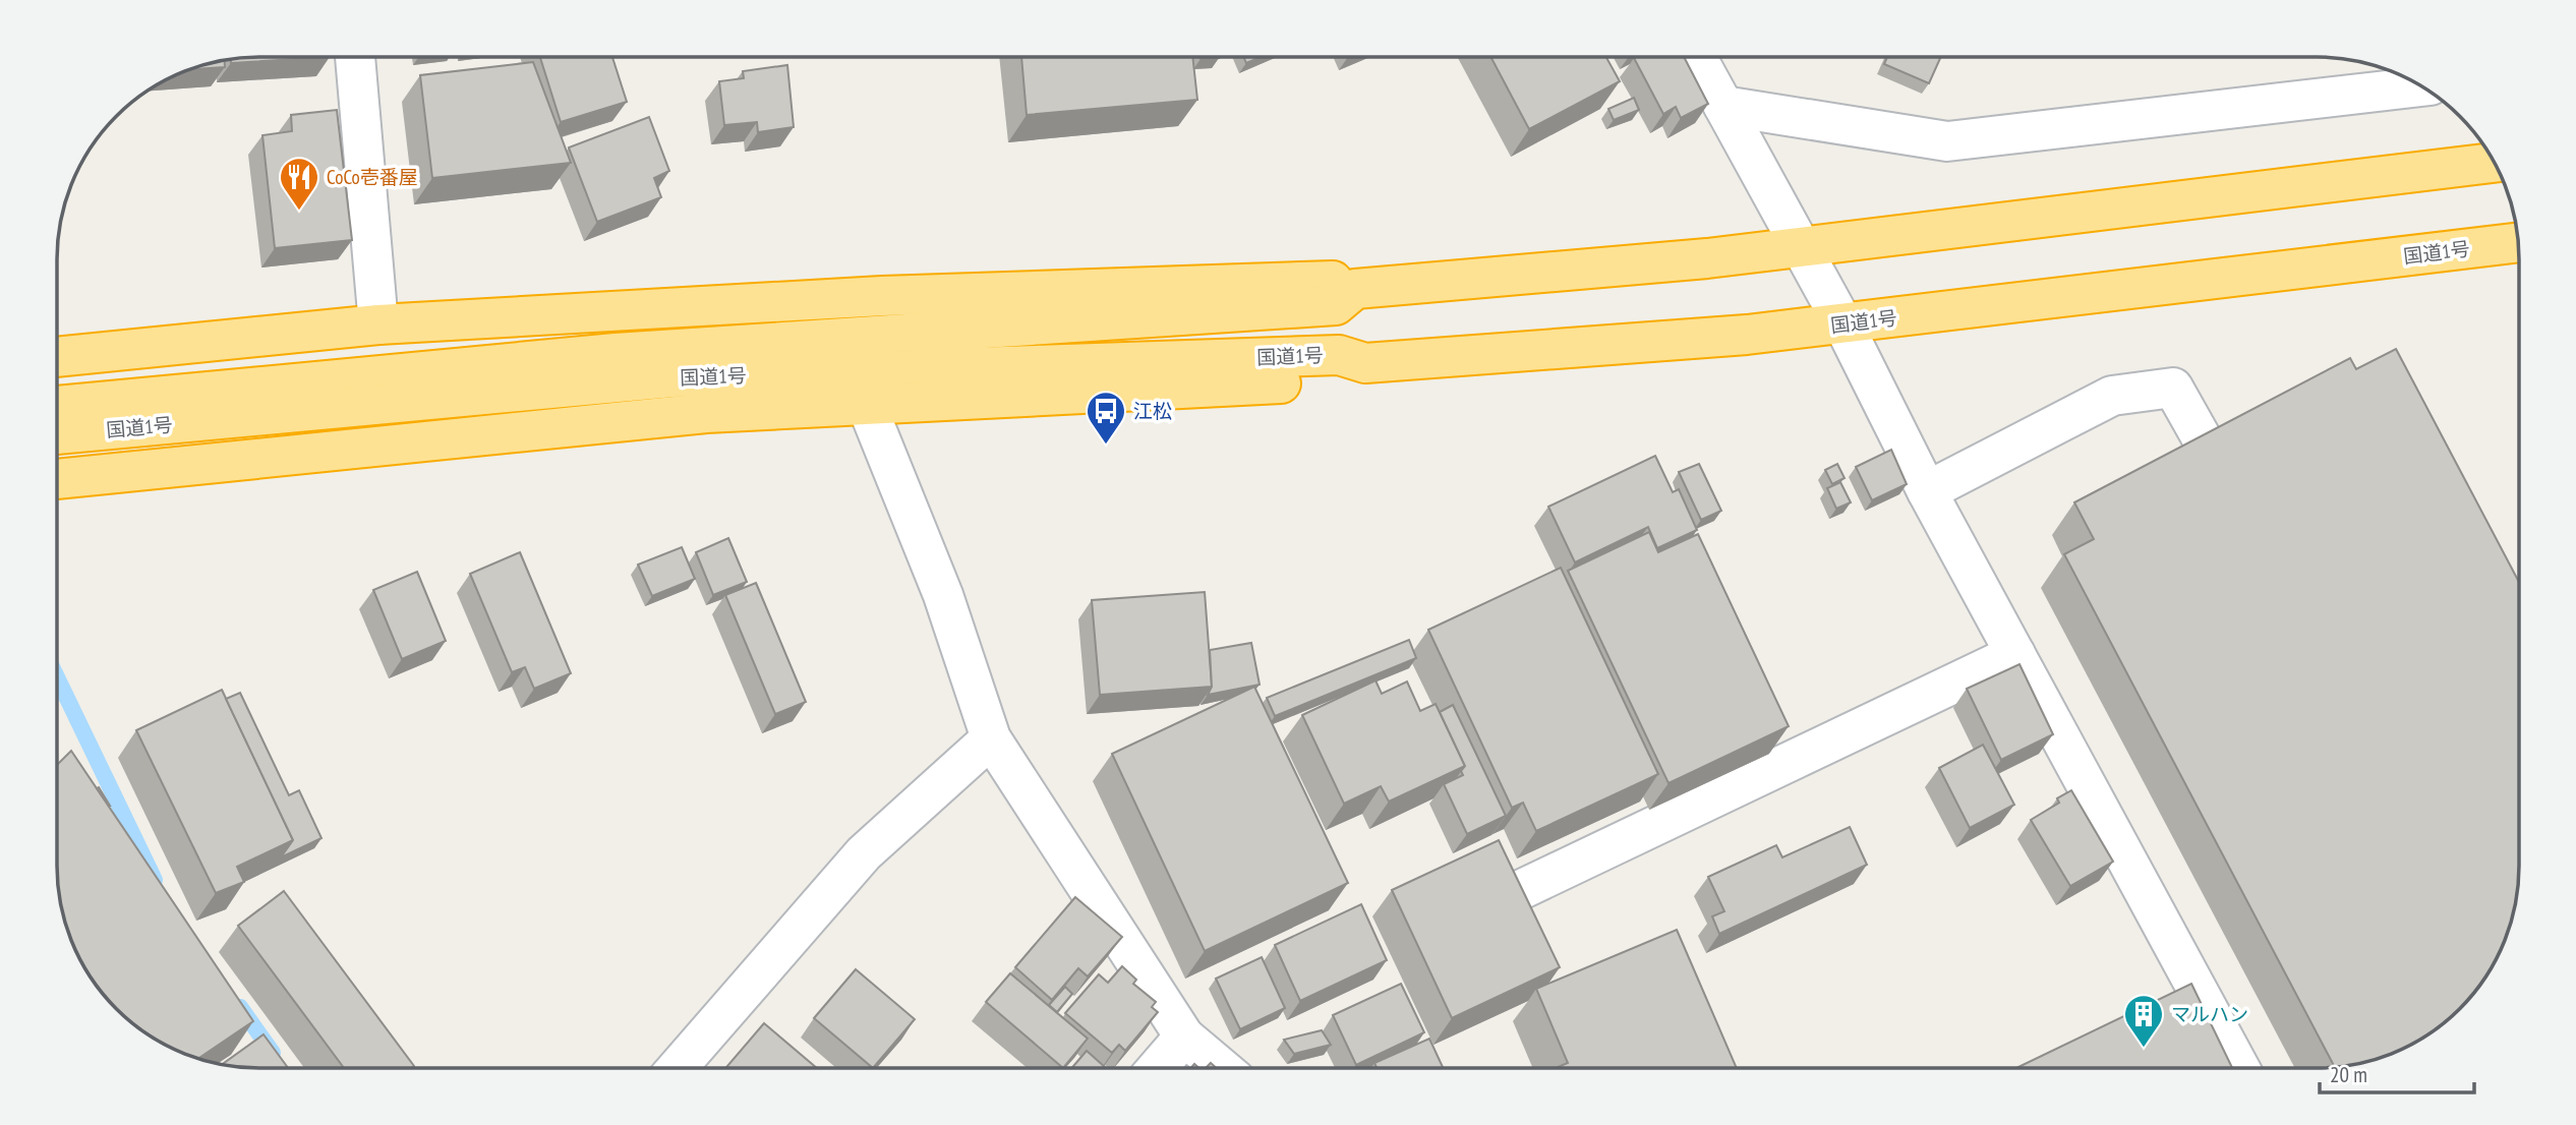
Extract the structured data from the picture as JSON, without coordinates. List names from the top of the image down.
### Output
{
  "streets": {
    "highway": ["国道1号"]
  },
  "places": {
    "restaurant": ["CoCo壱番屋"],
    "bus stop": ["江松"],
    "building": ["マルハン"]
  },
  "scale_bar": "20 m"
}
